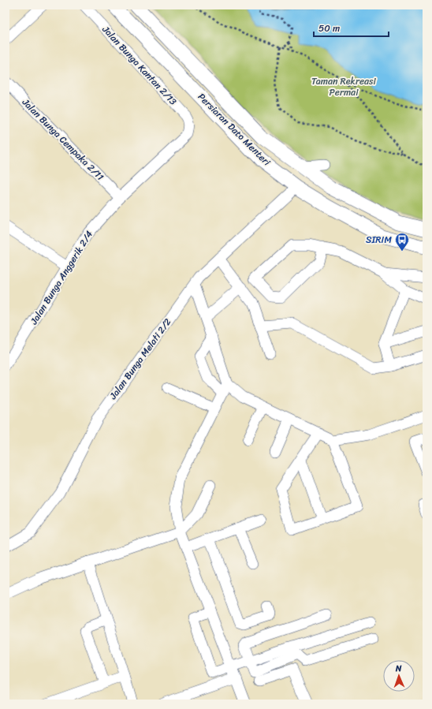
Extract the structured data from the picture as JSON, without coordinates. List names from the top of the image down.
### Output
{
  "streets": {
    "main road": ["Persiaran Dato Menteri"],
    "street": [
      "Jalan Bunga Kantan 2/13",
      "Jalan Bunga Cempaka 2/11",
      "Jalan Bunga Anggerik 2/4",
      "Jalan Bunga Melati 2/2"
    ]
  },
  "crossings": [
    ["Jalan Bunga Kantan 2/13", "Jalan Bunga Anggerik 2/4"],
    ["Persiaran Dato Menteri", "Jalan Bunga Melati 2/2"],
    ["Jalan Bunga Cempaka 2/11", "Jalan Bunga Anggerik 2/4"]
  ],
  "parks": ["Taman Rekreasi Permai"],
  "places": {
    "bus stop": ["SIRIM"]
  },
  "scale_bar": "50 m",
  "north": "top"
}
